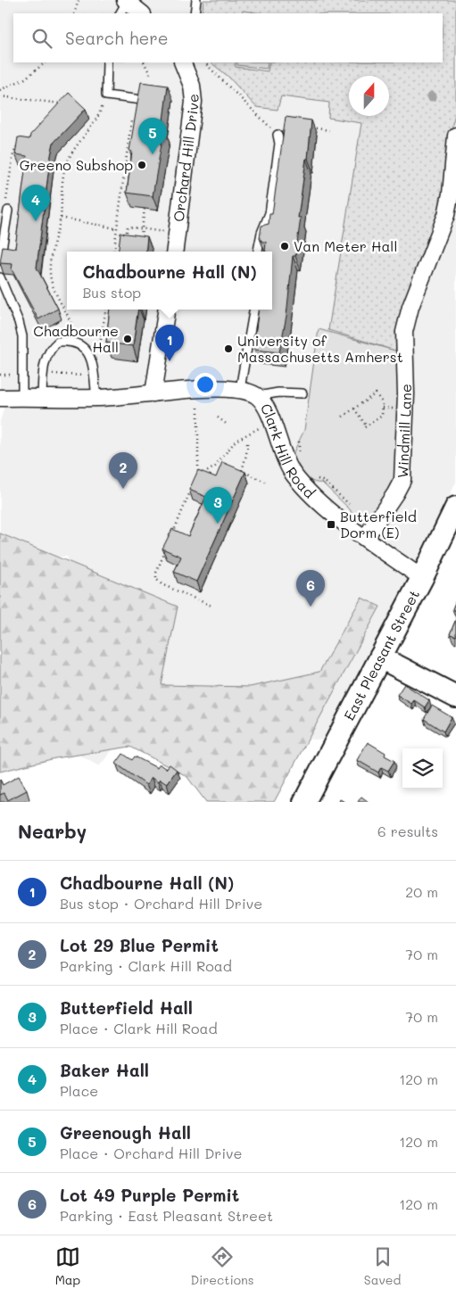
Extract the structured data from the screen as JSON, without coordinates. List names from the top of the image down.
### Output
{
  "streets": {
    "main road": ["East Pleasant Street"],
    "street": ["Orchard Hill Drive", "Windmill Lane", "Clark Hill Road"]
  },
  "crossings": [
    ["Windmill Lane", "Clark Hill Road"],
    ["Clark Hill Road", "East Pleasant Street"]
  ],
  "places": {
    "other": [
      "Greeno Subshop",
      "Van Meter Hall",
      "Chadbourne Hall",
      "University of Massachusetts Amherst"
    ],
    "transit": ["Butterfield Dorm (E)"]
  },
  "north": "top",
  "page": {
    "search": "Search here",
    "pins": [
      "5",
      "4",
      "1",
      "2",
      "3",
      "6"
    ],
    "popup": ["Chadbourne Hall (N)", "Bus stop"],
    "heading": ["Nearby", "6 results"],
    "list": [
      {
        "mark": "1",
        "name": "Chadbourne Hall (N)",
        "note": "Bus stop · Orchard Hill Drive",
        "value": "20 m"
      },
      {
        "mark": "2",
        "name": "Lot 29 Blue Permit",
        "note": "Parking · Clark Hill Road",
        "value": "70 m"
      },
      {
        "mark": "3",
        "name": "Butterfield Hall",
        "note": "Place · Clark Hill Road",
        "value": "70 m"
      },
      {
        "mark": "4",
        "name": "Baker Hall",
        "note": "Place",
        "value": "120 m"
      },
      {
        "mark": "5",
        "name": "Greenough Hall",
        "note": "Place · Orchard Hill Drive",
        "value": "120 m"
      },
      {
        "mark": "6",
        "name": "Lot 49 Purple Permit",
        "note": "Parking · East Pleasant Street",
        "value": "120 m"
      }
    ],
    "nav": ["Map", "Directions", "Saved"]
  }
}
